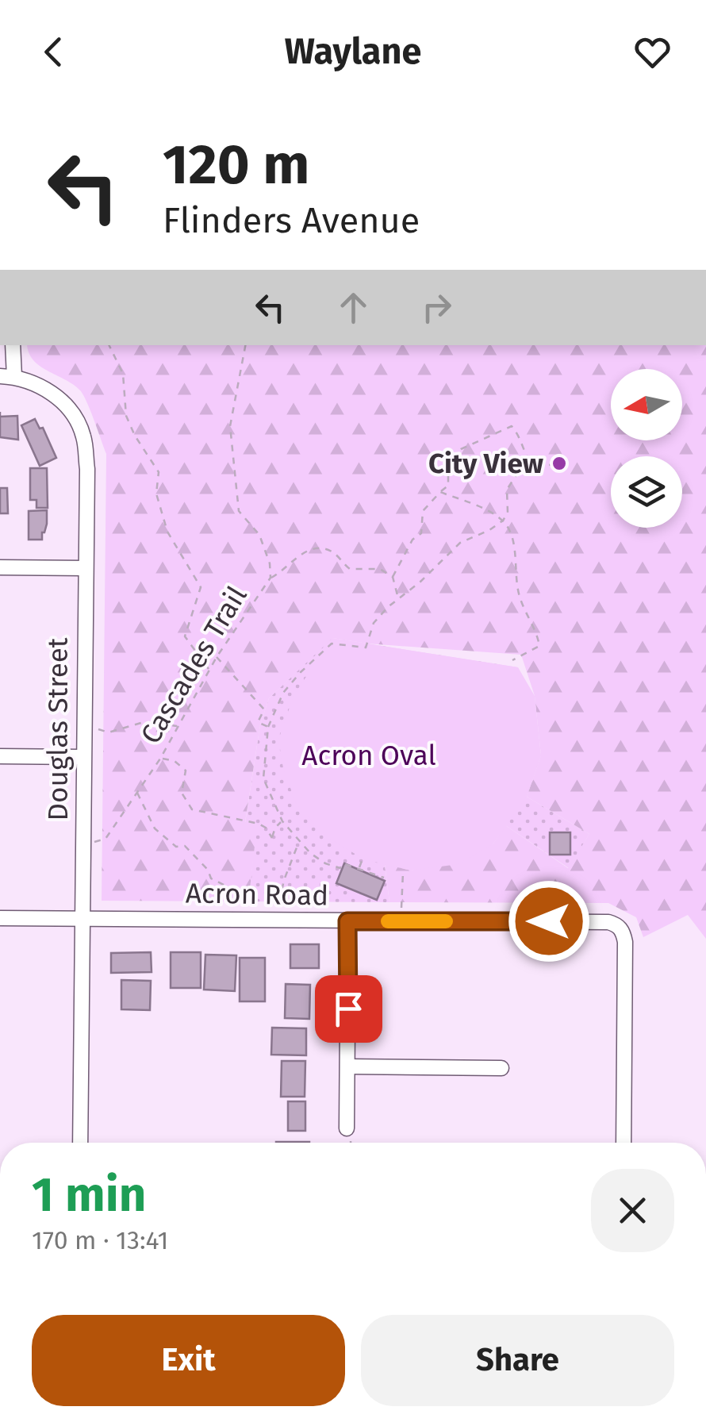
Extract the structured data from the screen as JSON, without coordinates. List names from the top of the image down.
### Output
{
  "streets": {
    "street": ["Douglas Street", "Acron Road"],
    "path": ["Cascades Trail"]
  },
  "crossings": [
    ["Cascades Trail", "Douglas Street"],
    ["Douglas Street", "Acron Road"]
  ],
  "parks": ["Acron Oval"],
  "places": ["City View"],
  "north": "left",
  "page": {
    "header": "Waylane",
    "turn": ["120 m", "Flinders Avenue"],
    "heading": ["1 min", "170 m · 13:41"],
    "buttons": ["Exit", "Share"]
  }
}
